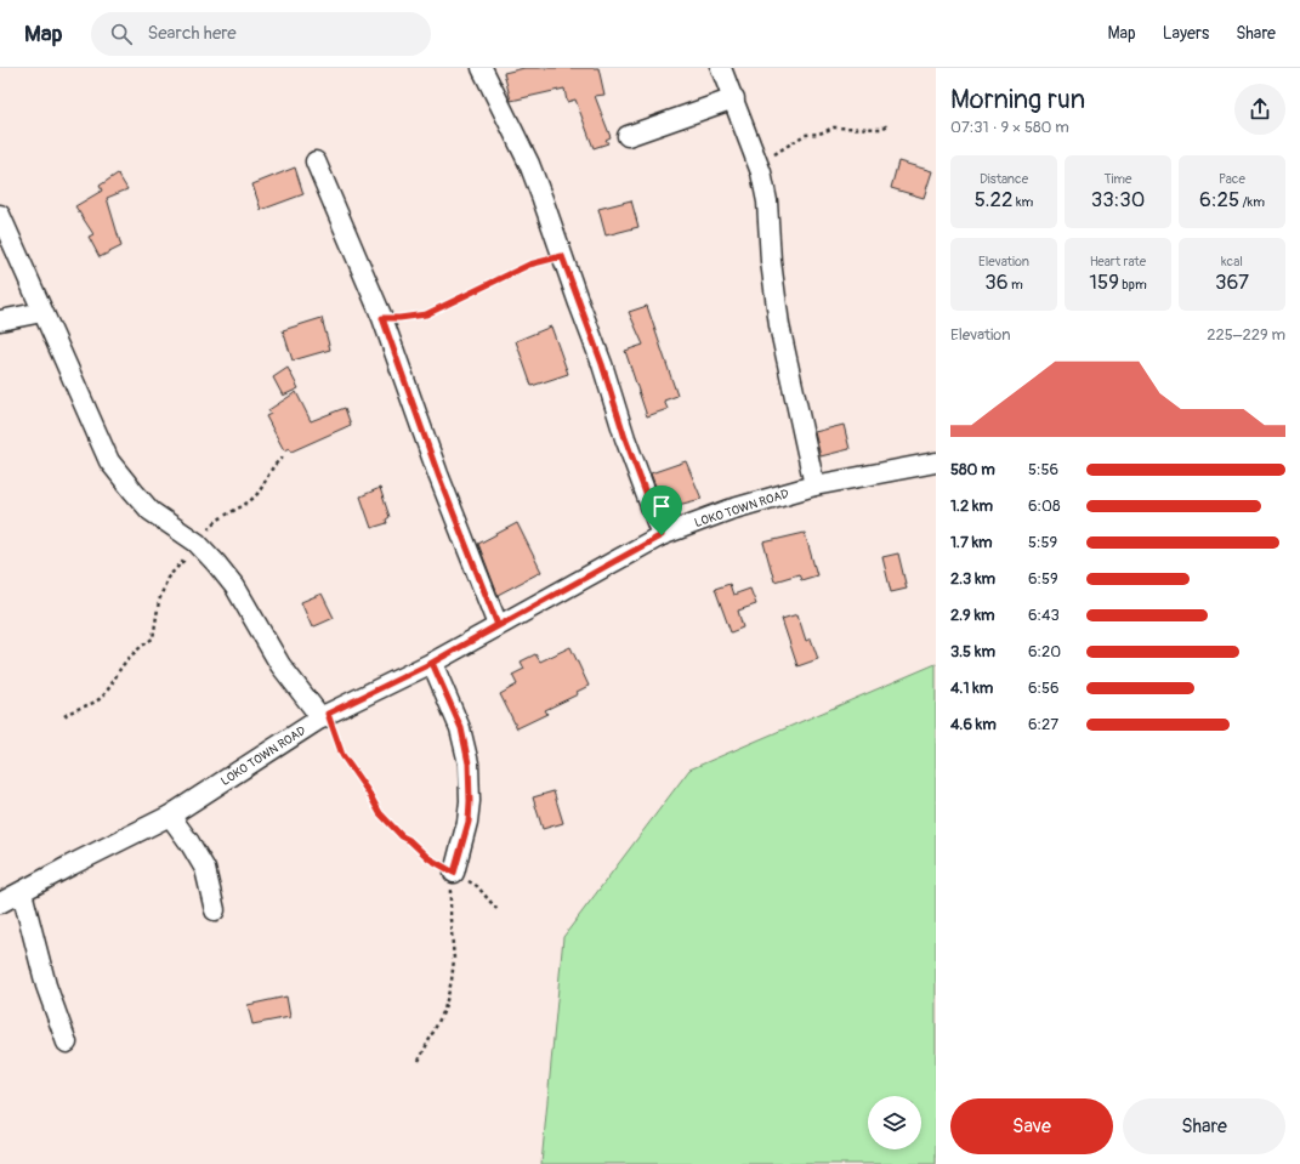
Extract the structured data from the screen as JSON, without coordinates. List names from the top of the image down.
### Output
{
  "streets": {
    "street": ["LOKO TOWN ROAD"]
  },
  "page": {
    "header": "Map",
    "search": "Search here",
    "nav": ["Map", "Layers", "Share"],
    "heading": ["Morning run", "07:31 · 9 × 580 m"],
    "stats": [
      ["Distance", "5.22 km"],
      ["Time", "33:30"],
      ["Pace", "6:25 /km"],
      ["Elevation", "36 m"],
      ["Heart rate", "159 bpm"],
      ["kcal", "367"]
    ],
    "chart": ["Elevation", "225–229 m"],
    "list": [
      {
        "name": "580 m",
        "note": "5:56"
      },
      {
        "name": "1.2 km",
        "note": "6:08"
      },
      {
        "name": "1.7 km",
        "note": "5:59"
      },
      {
        "name": "2.3 km",
        "note": "6:59"
      },
      {
        "name": "2.9 km",
        "note": "6:43"
      },
      {
        "name": "3.5 km",
        "note": "6:20"
      },
      {
        "name": "4.1 km",
        "note": "6:56"
      },
      {
        "name": "4.6 km",
        "note": "6:27"
      }
    ],
    "buttons": ["Save", "Share"]
  }
}
